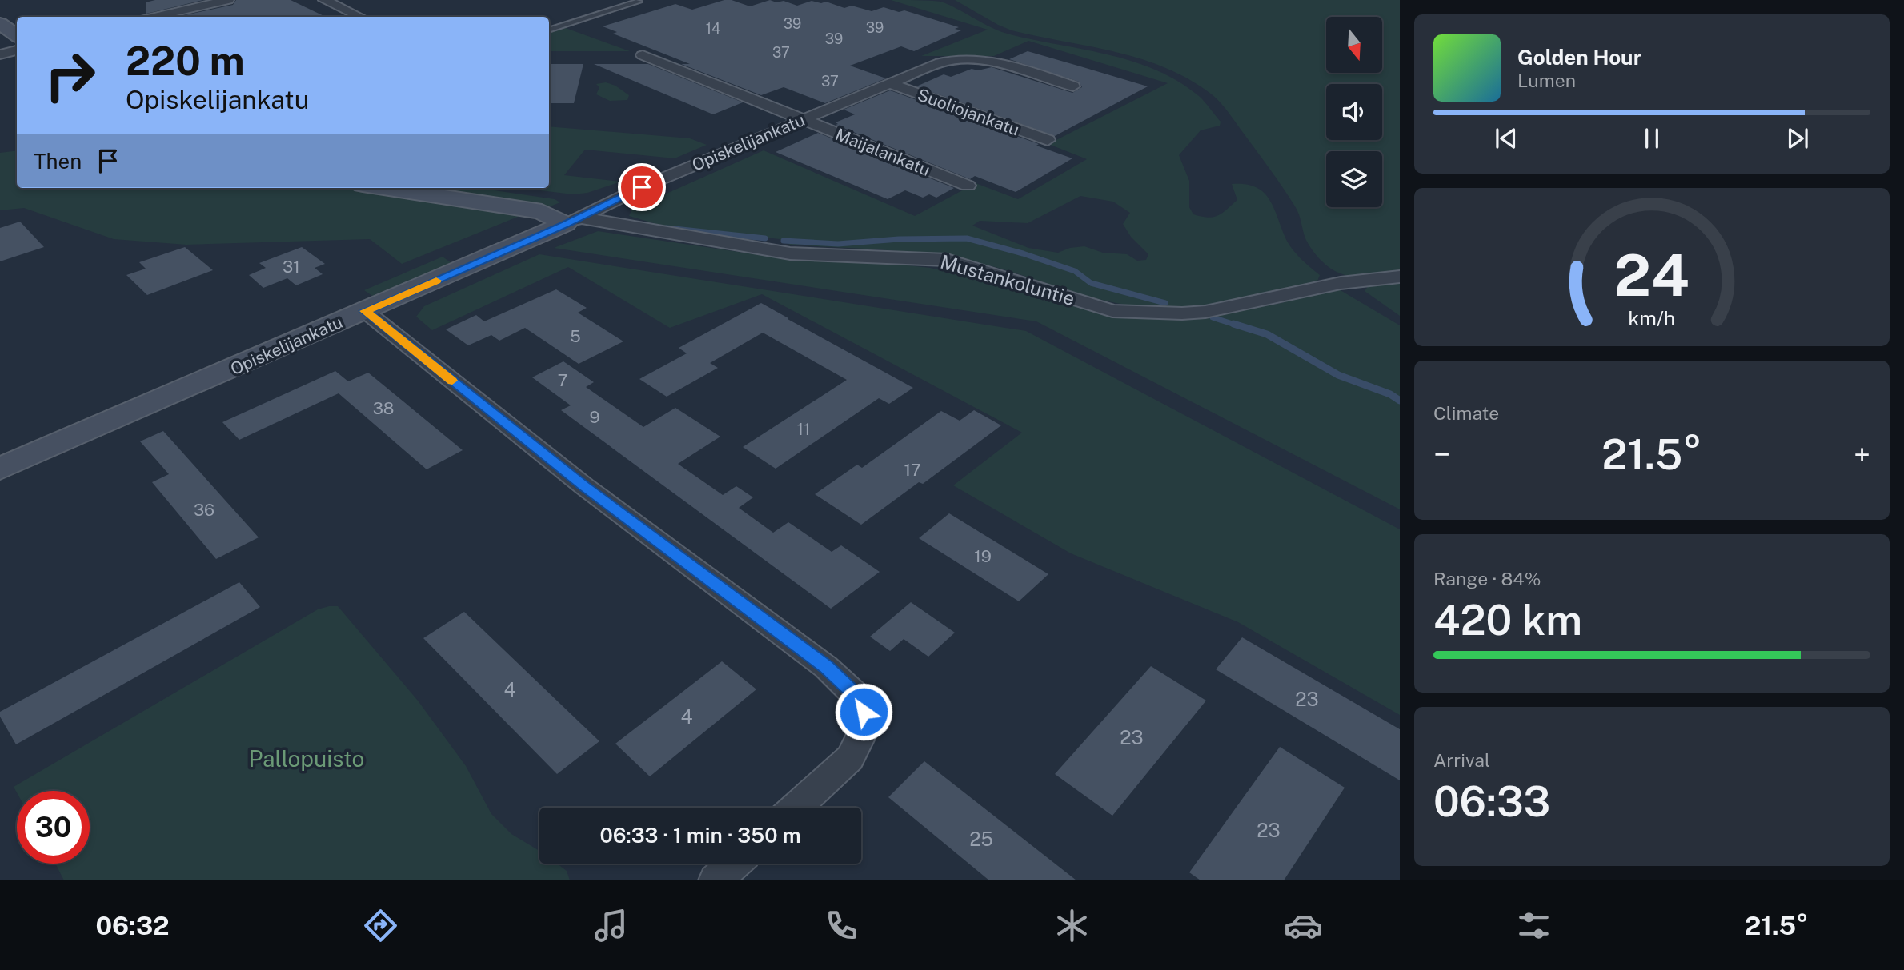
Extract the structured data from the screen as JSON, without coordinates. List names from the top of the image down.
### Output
{
  "streets": {
    "main road": ["Opiskelijankatu"],
    "street": ["Suoliojankatu", "Maijalankatu", "Mustankoluntie"]
  },
  "crossings": [
    ["Suoliojankatu", "Opiskelijankatu"],
    ["Opiskelijankatu", "Maijalankatu"],
    ["Opiskelijankatu", "Mustankoluntie"]
  ],
  "parks": ["Pallopuisto"],
  "house_numbers": [
    "39",
    "39",
    "14",
    "39",
    "37",
    "37",
    "31",
    "5",
    "7",
    "38",
    "9",
    "11",
    "17",
    "36",
    "19",
    "4",
    "23",
    "4",
    "23",
    "23",
    "25"
  ],
  "north": "bottom",
  "page": {
    "turn": ["220 m", "Opiskelijankatu"],
    "song": ["Golden Hour", "Lumen"],
    "then": "Then",
    "tile": [
      "Climate",
      ["Range · 84%", "420 km"],
      ["Arrival", "06:33"]
    ],
    "heat": ["−", "21.5°", "+"],
    "limit": "30",
    "trip": "06:33 · 1 min · 350 m",
    "tabs": ["06:32", "21.5°"],
    "gauge": ["24", "km/h"]
  }
}
